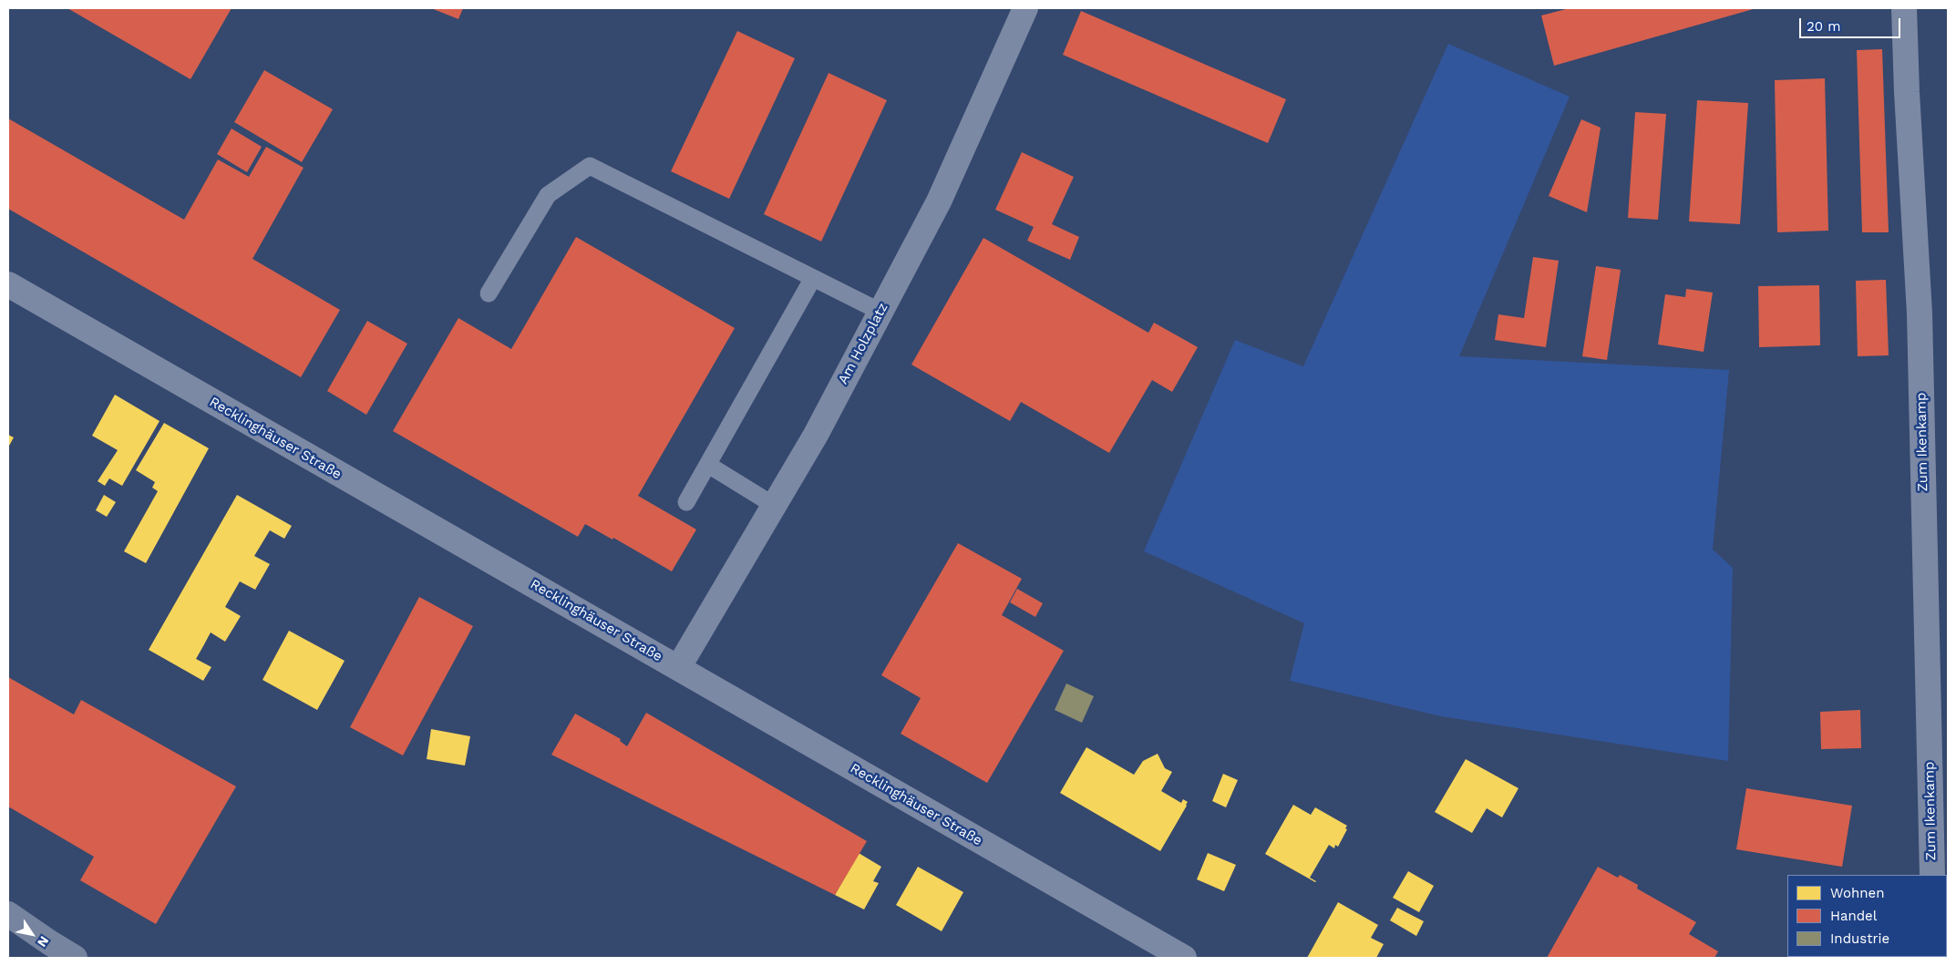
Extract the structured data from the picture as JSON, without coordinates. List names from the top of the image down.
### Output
{
  "streets": {
    "street": ["Am Holzplatz", "Recklinghäuser Straße", "Zum Ikenkamp"]
  },
  "crossings": [
    ["Am Holzplatz", "Recklinghäuser Straße"]
  ],
  "legend": ["Wohnen", "Handel", "Industrie"],
  "scale_bar": "20 m",
  "north": "bottom right"
}
